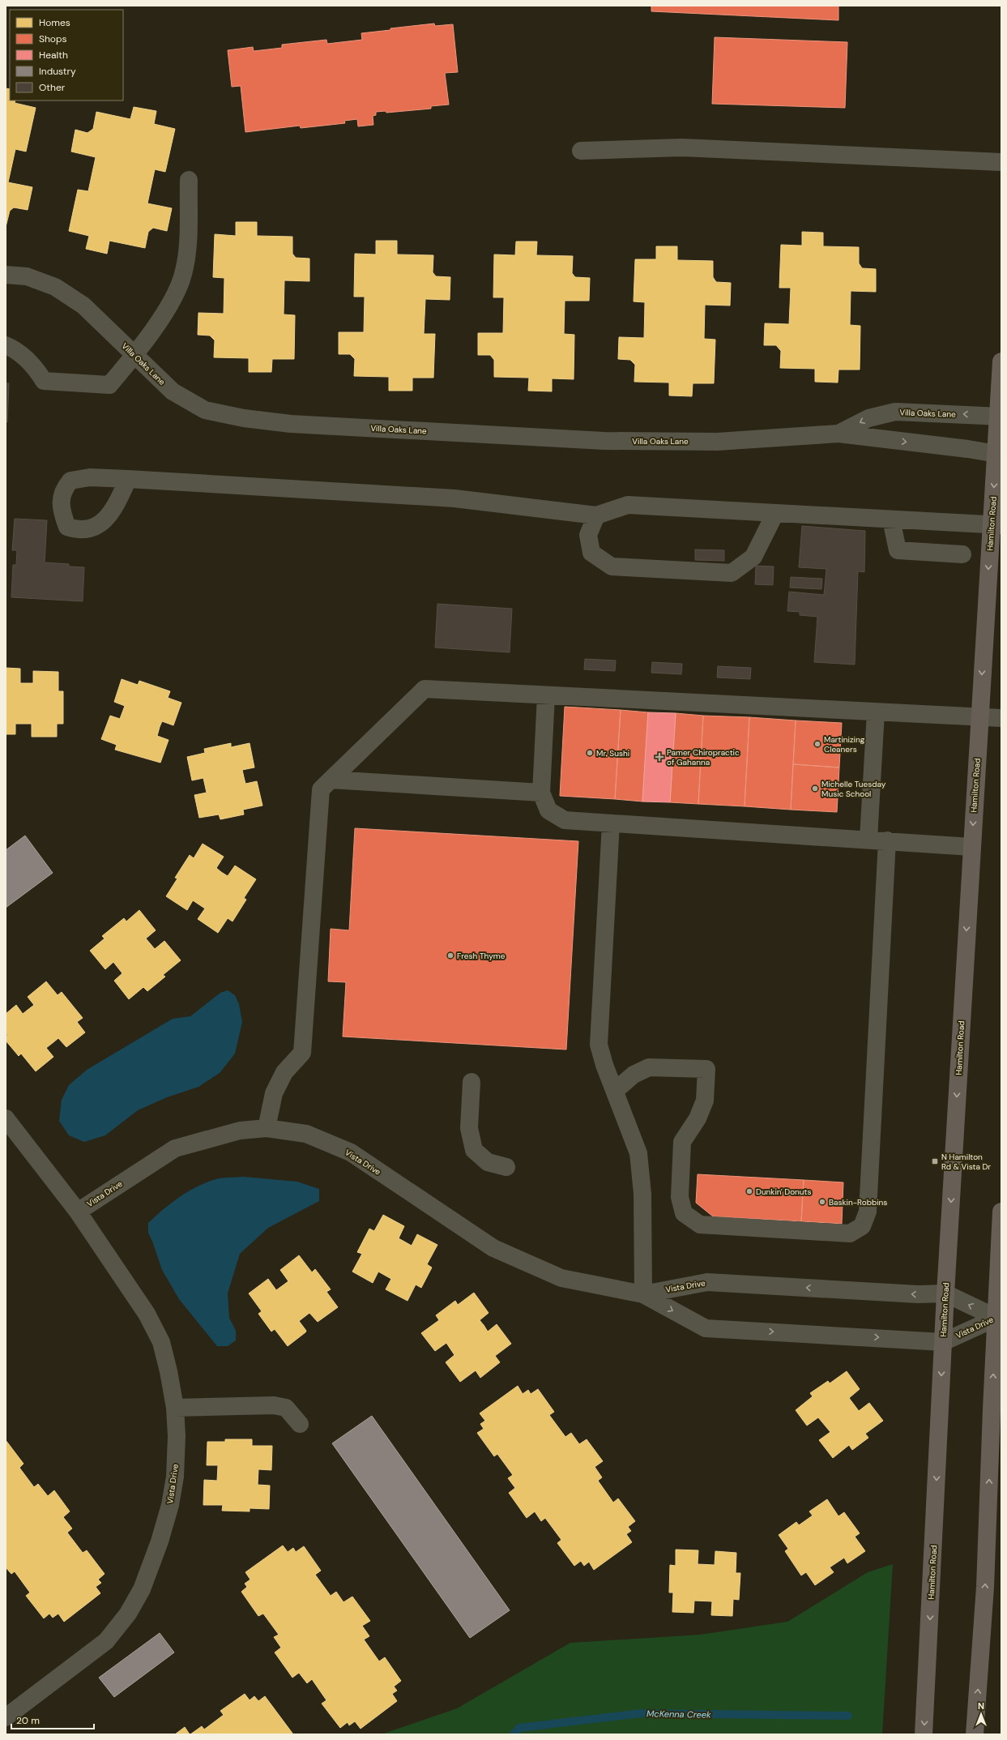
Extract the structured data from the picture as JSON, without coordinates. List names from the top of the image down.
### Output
{
  "streets": {
    "main road": ["Hamilton Road"],
    "street": ["Villa Oaks Lane", "Vista Drive"]
  },
  "crossings": [
    ["Villa Oaks Lane", "Hamilton Road"],
    ["Hamilton Road", "Vista Drive"]
  ],
  "water": ["McKenna Creek"],
  "places": {
    "other": [
      "Martinizing Cleaners",
      "Mr. Sushi",
      "Michelle Tuesday Music School",
      "Fresh Thyme",
      "Dunkin' Donuts",
      "Baskin-Robbins"
    ],
    "health": ["Pamer Chiropractic of Gahanna"],
    "transit": ["N Hamilton Rd & Vista Dr"]
  },
  "legend": [
    "Homes",
    "Shops",
    "Health",
    "Industry",
    "Other"
  ],
  "scale_bar": "20 m",
  "north": "top"
}
